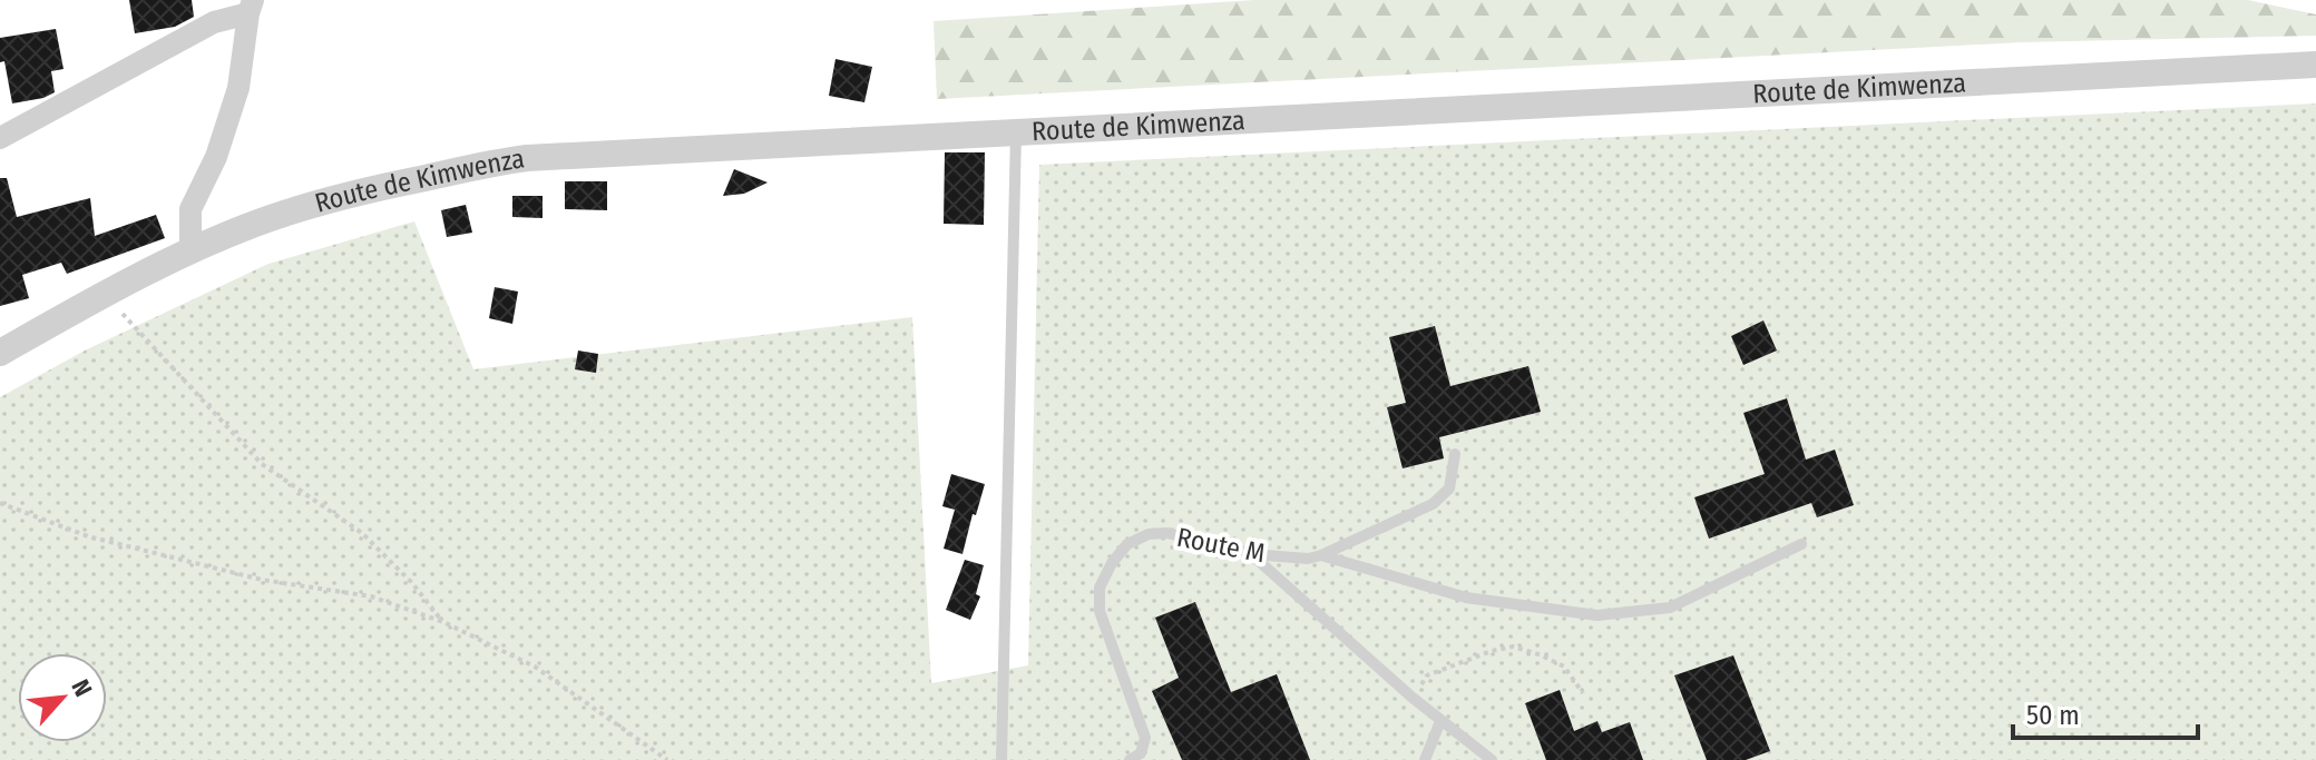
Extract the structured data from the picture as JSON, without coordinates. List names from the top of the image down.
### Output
{
  "streets": {
    "street": ["Route de Kimwenza"],
    "lane": ["Route M"]
  },
  "scale_bar": "50 m",
  "north": "top right"
}
